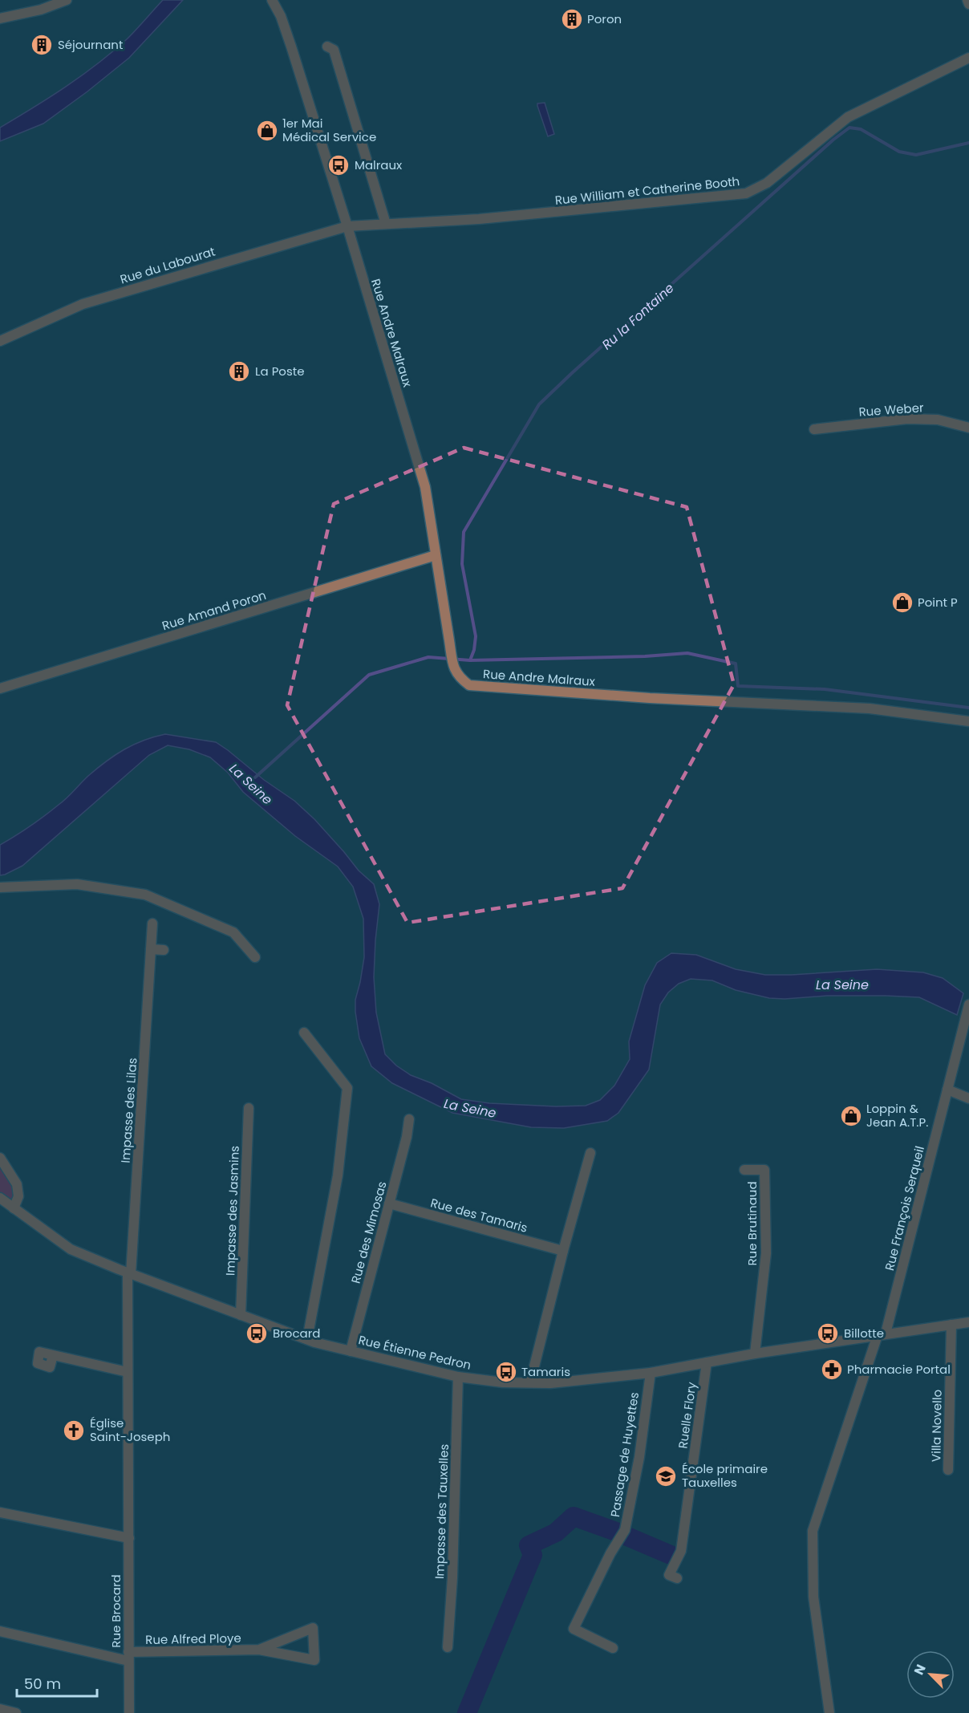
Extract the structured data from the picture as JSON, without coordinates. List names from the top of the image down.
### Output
{
  "streets": {
    "street": [
      "Rue William et Catherine Booth",
      "Rue du Labourat",
      "Rue Andre Malraux",
      "Rue Weber",
      "Rue Amand Poron",
      "Impasse des Lilas",
      "Rue François Serqueil",
      "Impasse des Jasmins",
      "Rue des Tamaris",
      "Rue Brutinaud",
      "Rue des Mimosas",
      "Rue Étienne Pedron",
      "Ruelle Flory",
      "Villa Novello",
      "Passage de Huyettes",
      "Impasse des Tauxelles",
      "Rue Brocard",
      "Rue Alfred Ploye"
    ]
  },
  "crossings": [
    ["Rue William et Catherine Booth", "Rue du Labourat"],
    ["Rue William et Catherine Booth", "Rue Andre Malraux"],
    ["Rue du Labourat", "Rue Andre Malraux"],
    ["Rue Andre Malraux", "Rue Amand Poron"],
    ["Impasse des Lilas", "Rue Étienne Pedron"],
    ["Impasse des Lilas", "Rue Brocard"],
    ["Rue François Serqueil", "Rue Étienne Pedron"],
    ["Impasse des Jasmins", "Rue Étienne Pedron"],
    ["Rue des Tamaris", "Rue des Mimosas"],
    ["Rue Brutinaud", "Rue Étienne Pedron"],
    ["Rue des Mimosas", "Rue Étienne Pedron"],
    ["Rue Étienne Pedron", "Ruelle Flory"],
    ["Rue Étienne Pedron", "Villa Novello"],
    ["Rue Étienne Pedron", "Passage de Huyettes"],
    ["Rue Étienne Pedron", "Impasse des Tauxelles"],
    ["Rue Étienne Pedron", "Rue Brocard"],
    ["Rue Brocard", "Rue Alfred Ploye"]
  ],
  "water": ["Ru la Fontaine", "La Seine"],
  "places": {
    "building": ["Poron", "Séjournant", "La Poste"],
    "shop": ["1er Mai Médical Service", "Point P", "Loppin & Jean A.T.P."],
    "bus stop": [
      "Malraux",
      "Brocard",
      "Billotte",
      "Tamaris"
    ],
    "pharmacy": ["Pharmacie Portal"],
    "church": ["Église Saint-Joseph"],
    "school or university": ["École primaire Tauxelles"]
  },
  "scale_bar": "50 m",
  "north": "top left"
}
